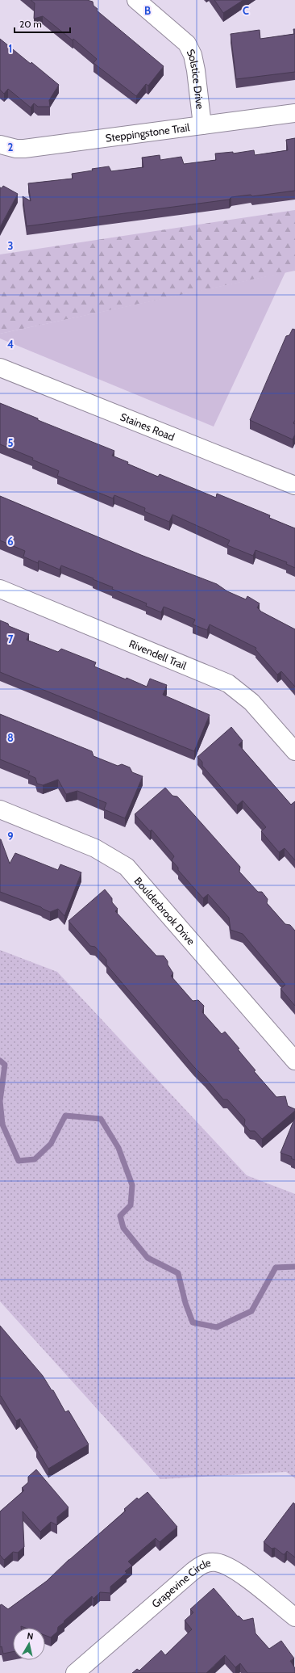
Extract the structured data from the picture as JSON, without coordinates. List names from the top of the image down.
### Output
{
  "streets": {
    "street": [
      "Solstice Drive",
      "Steppingstone Trail",
      "Staines Road",
      "Rivendell Trail",
      "Boulderbrook Drive",
      "Grapevine Circle"
    ]
  },
  "crossings": [
    ["Solstice Drive", "Steppingstone Trail"]
  ],
  "scale_bar": "20 m",
  "north": "top",
  "grid": {
    "columns": ["B", "C"],
    "rows": [
      "1",
      "2",
      "3",
      "4",
      "5",
      "6",
      "7",
      "8",
      "9"
    ]
  }
}
